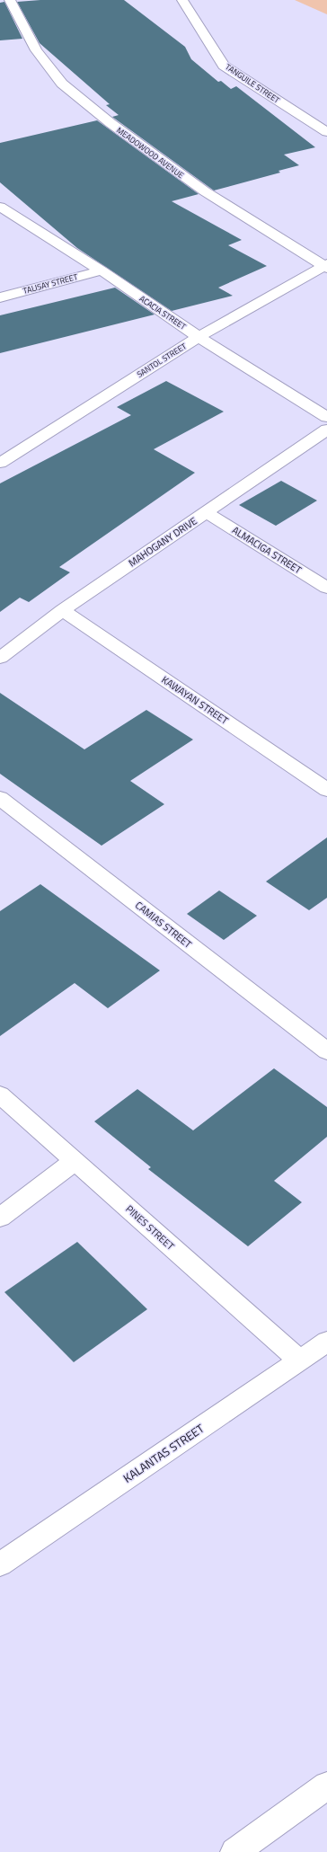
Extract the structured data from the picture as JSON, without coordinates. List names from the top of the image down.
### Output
{
  "streets": {
    "street": [
      "TANGUILE STREET",
      "MEADOWOOD AVENUE",
      "TALISAY STREET",
      "ACACIA STREET",
      "SANTOL STREET",
      "MAHOGANY DRIVE",
      "ALMACIGA STREET",
      "KAWAYAN STREET",
      "CAMIAS STREET",
      "PINES STREET",
      "KALANTAS STREET"
    ]
  },
  "crossings": [
    ["MEADOWOOD AVENUE", "SANTOL STREET"],
    ["TALISAY STREET", "ACACIA STREET"],
    ["ACACIA STREET", "SANTOL STREET"],
    ["MAHOGANY DRIVE", "ALMACIGA STREET"],
    ["MAHOGANY DRIVE", "KAWAYAN STREET"],
    ["PINES STREET", "KALANTAS STREET"]
  ]
}
